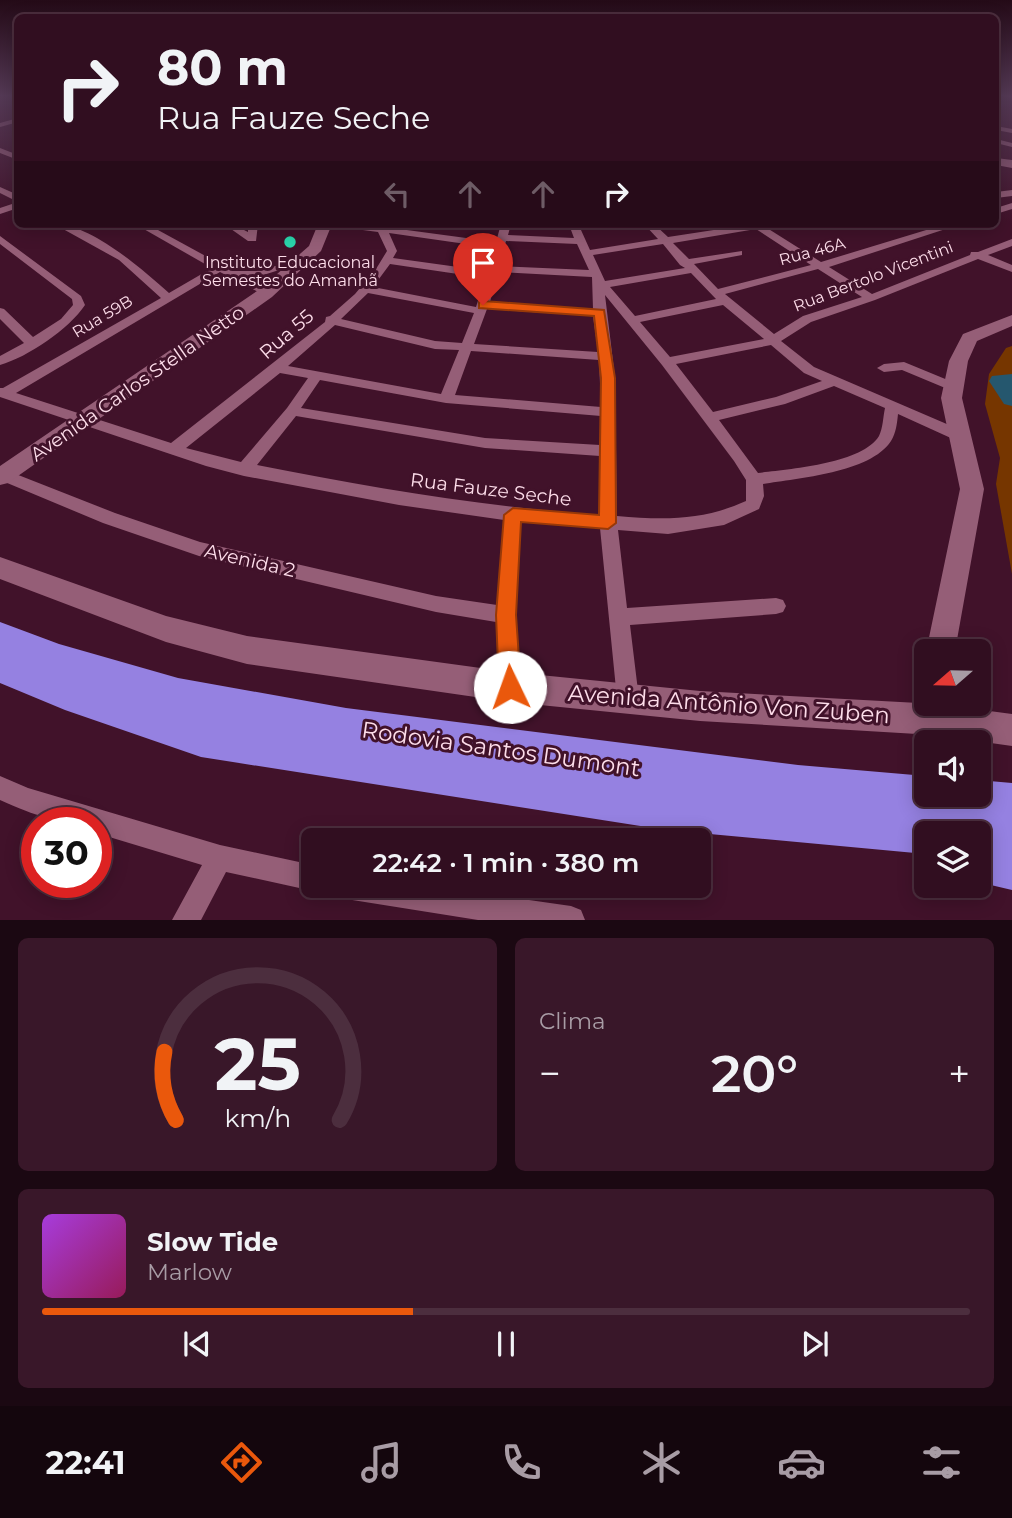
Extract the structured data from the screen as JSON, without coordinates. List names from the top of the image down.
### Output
{
  "streets": {
    "highway": ["Rodovia Santos Dumont"],
    "street": [
      "Rua 46A",
      "Rua Bertolo Vicentini",
      "Rua 59B",
      "Rua 55",
      "Avenida Carlos Stella Netto",
      "Rua Fauze Seche",
      "Avenida 2",
      "Avenida Antônio Von Zuben"
    ]
  },
  "crossings": [
    ["Rua 59B", "Rua Fauze Seche"],
    ["Rua 55", "Rua Fauze Seche"],
    ["Avenida Carlos Stella Netto", "Rua Fauze Seche"],
    ["Avenida Carlos Stella Netto", "Avenida 2"]
  ],
  "places": ["Instituto Educacional Semestes do Amanhã"],
  "north": "left",
  "page": {
    "turn": ["80 m", "Rua Fauze Seche"],
    "limit": "30",
    "trip": "22:42 · 1 min · 380 m",
    "tile": "Clima",
    "heat": ["−", "20°", "+"],
    "song": ["Slow Tide", "Marlow"],
    "tabs": "22:41",
    "gauge": ["25", "km/h"]
  }
}
